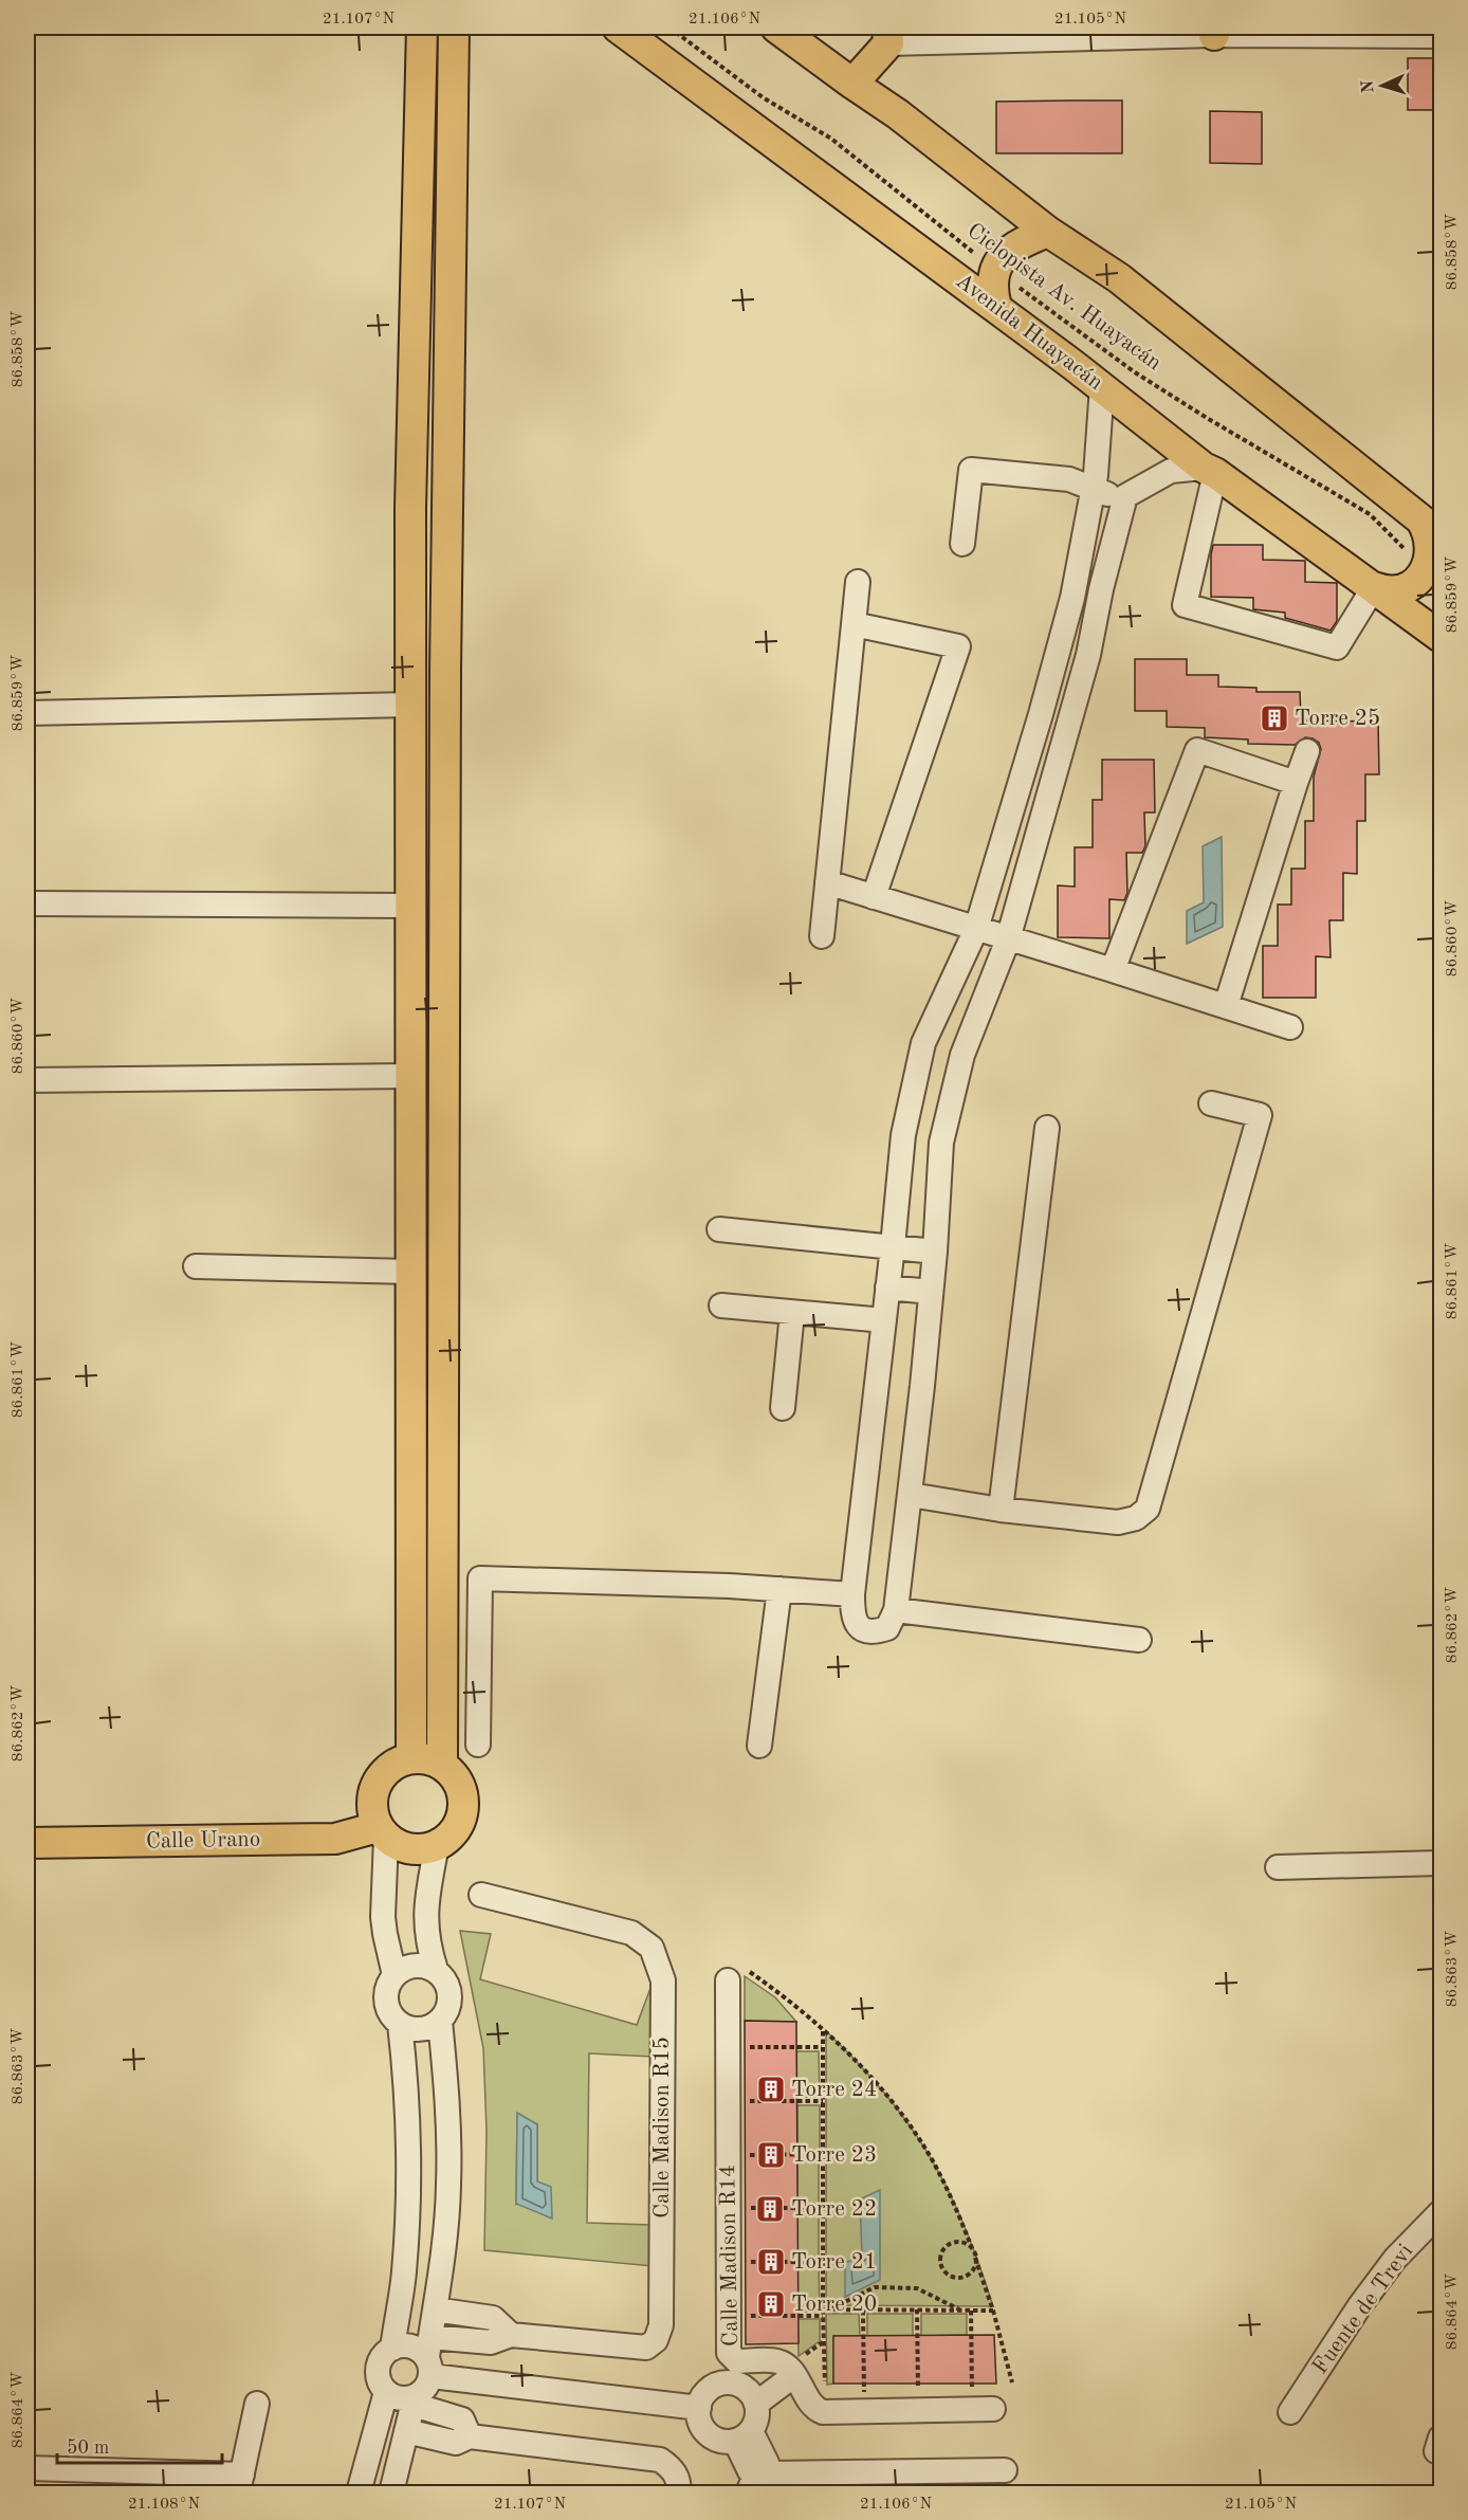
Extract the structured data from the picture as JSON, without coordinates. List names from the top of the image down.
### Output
{
  "streets": {
    "main road": ["Avenida Huayacán", "Calle Urano"],
    "street": ["Calle Madison R15", "Calle Madison R14", "Fuente de Trevi"],
    "path": ["Ciclopista Av. Huayacán"]
  },
  "places": {
    "building": [
      "Torre 25",
      "Torre 24",
      "Torre 23",
      "Torre 22",
      "Torre 21",
      "Torre 20"
    ]
  },
  "scale_bar": "50 m",
  "north": "left",
  "coordinates": [
    "21.107°N",
    "21.106°N",
    "21.105°N",
    "86.858°W",
    "86.859°W",
    "86.860°W",
    "86.861°W",
    "86.862°W",
    "86.863°W",
    "86.864°W",
    "21.108°N"
  ]
}
